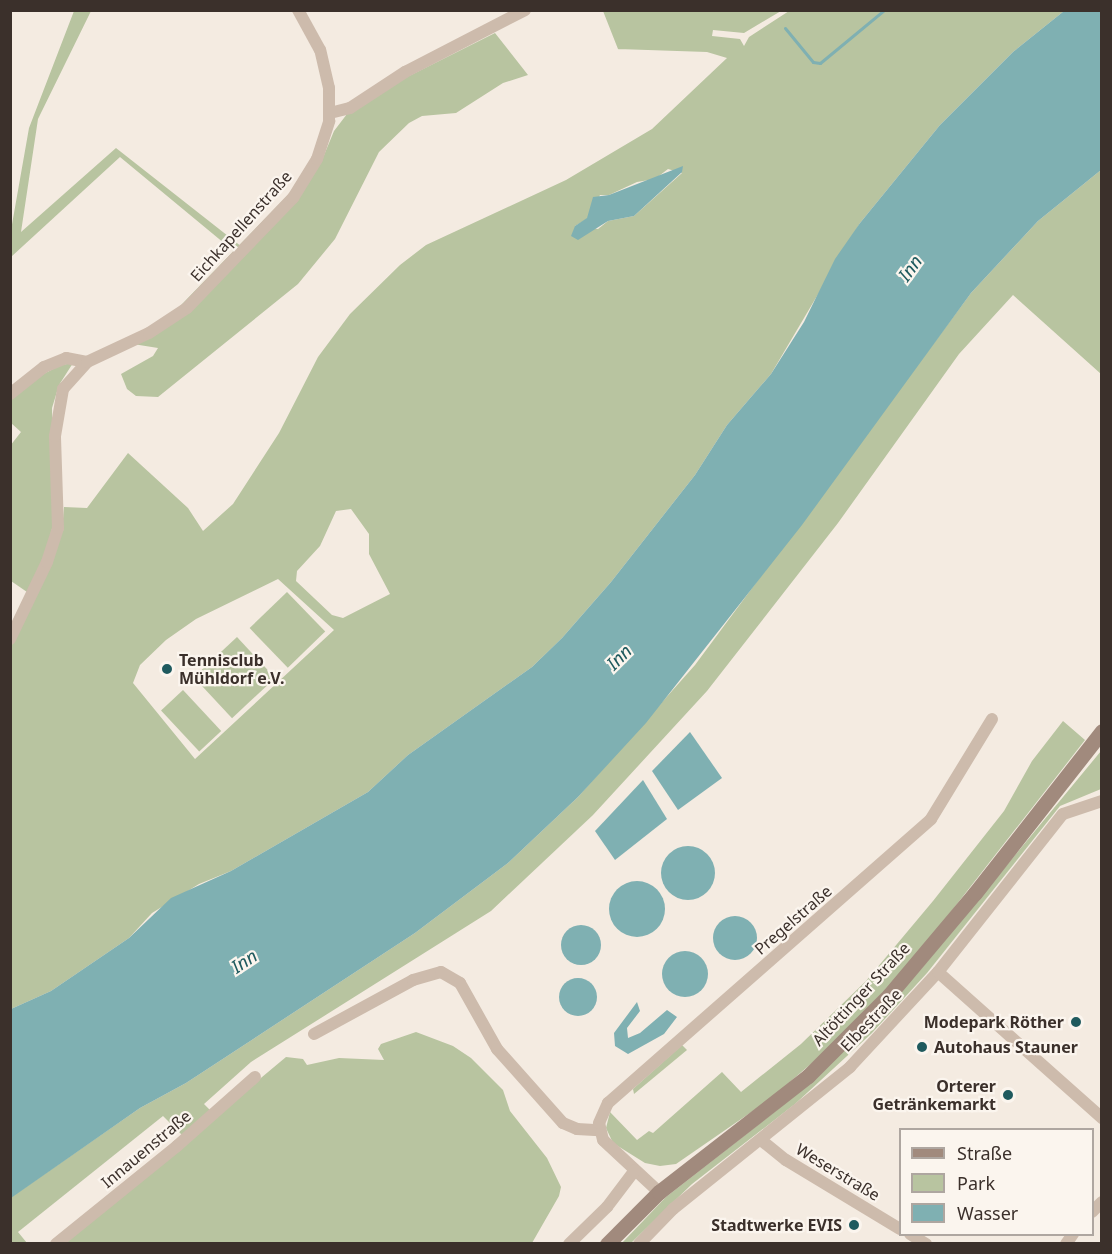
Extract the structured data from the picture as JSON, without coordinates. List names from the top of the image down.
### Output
{
  "streets": {
    "main road": ["Altöttinger Straße"],
    "street": [
      "Eichkapellenstraße",
      "Pregelstraße",
      "Elbestraße",
      "Innauenstraße",
      "Weserstraße"
    ]
  },
  "crossings": [
    ["Elbestraße", "Weserstraße"]
  ],
  "water": ["Inn"],
  "places": [
    "Tennisclub Mühldorf e.V.",
    "Modepark Röther",
    "Autohaus Stauner",
    "Orterer Getränkemarkt",
    "Stadtwerke EVIS"
  ],
  "legend": ["Straße", "Park", "Wasser"]
}
